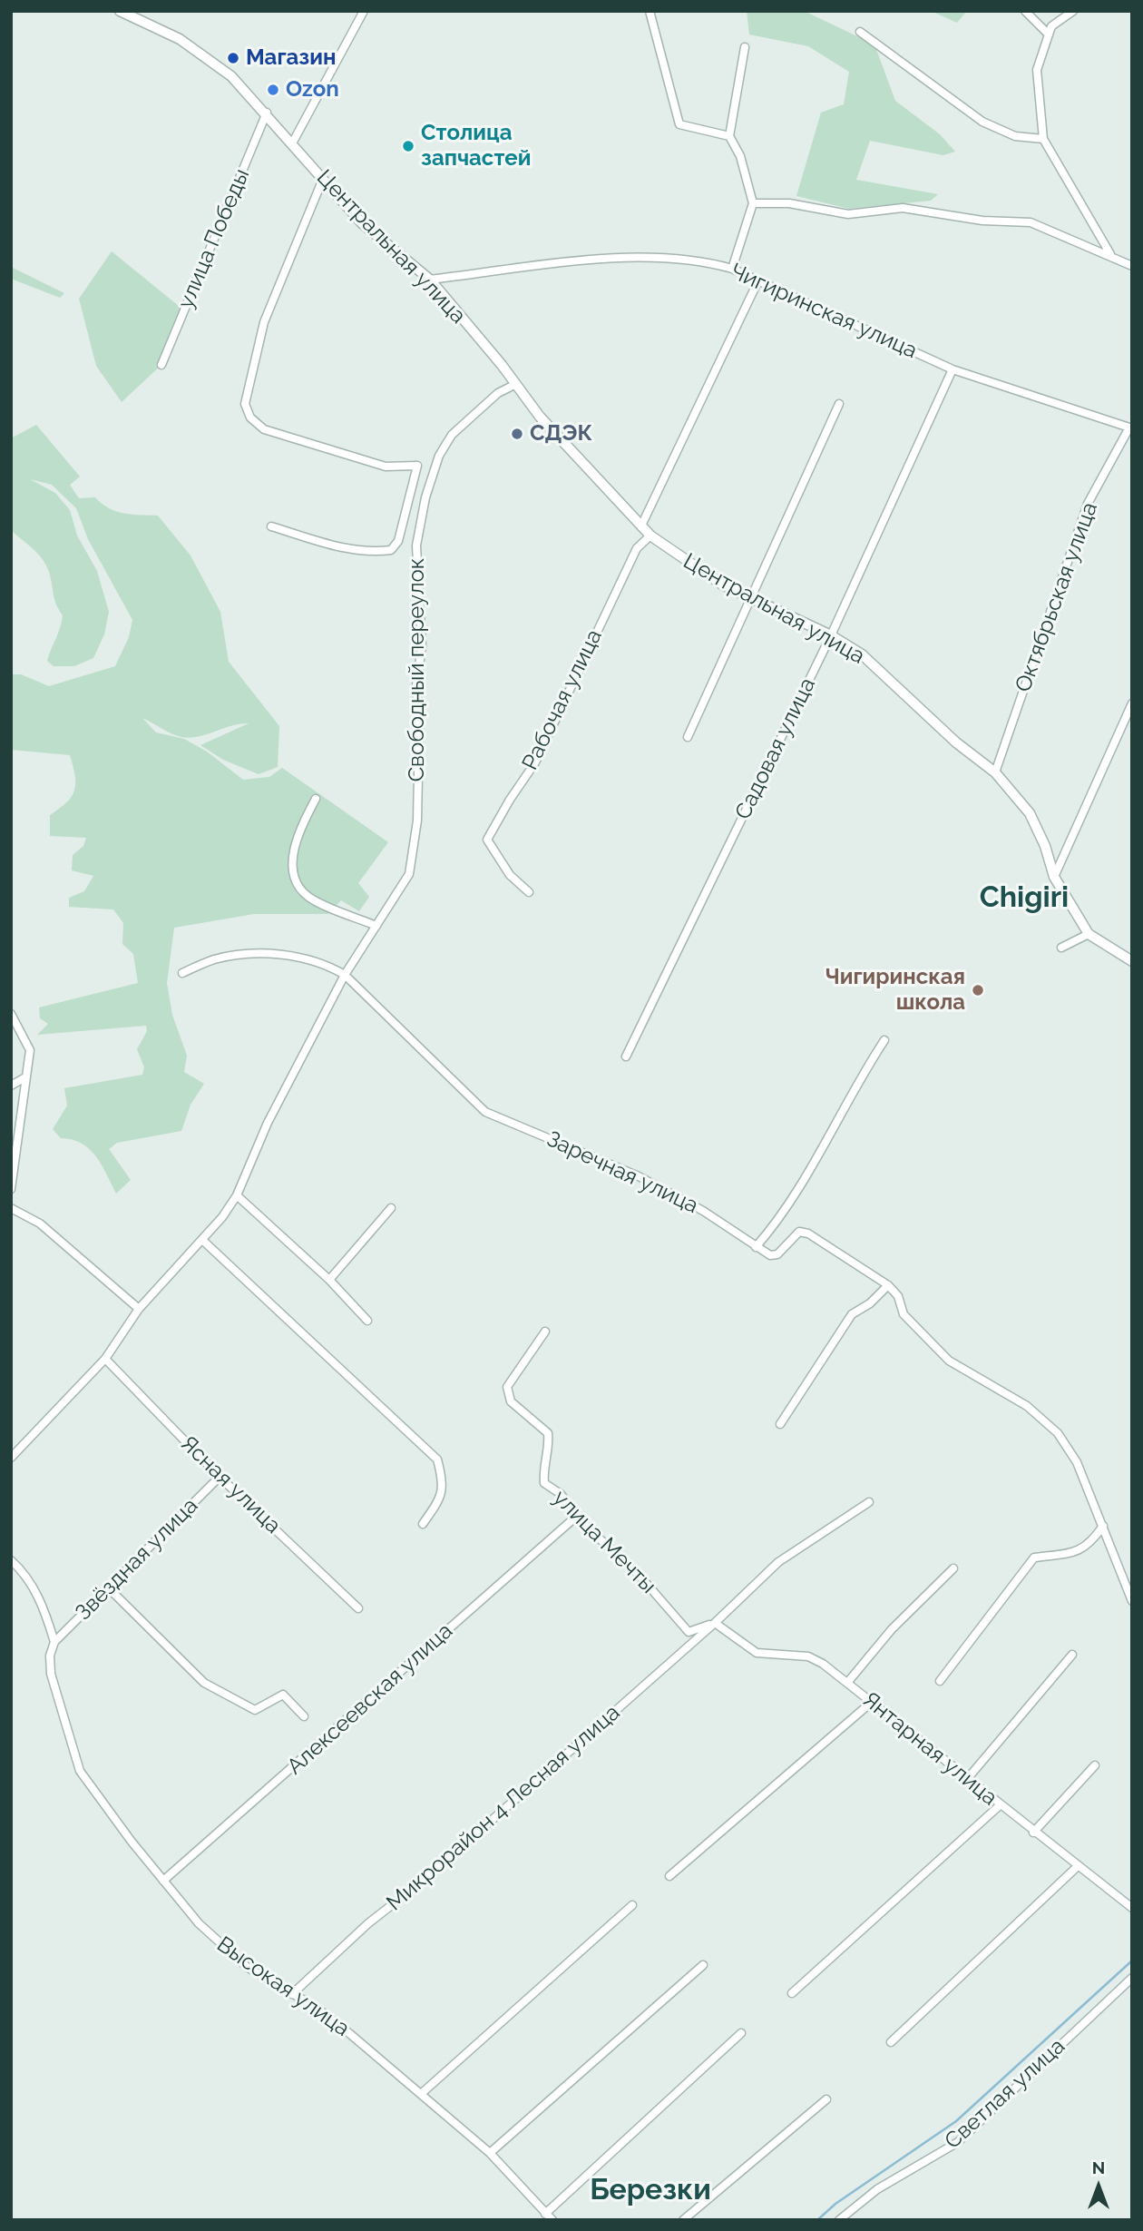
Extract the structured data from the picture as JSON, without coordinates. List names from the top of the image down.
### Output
{
  "streets": {
    "street": [
      "улица Победы",
      "Центральная улица",
      "Чигиринская улица",
      "Октябрьская улица",
      "Свободный переулок",
      "Рабочая улица",
      "Садовая улица",
      "Заречная улица",
      "Ясная улица",
      "улица Мечты",
      "Звёздная улица",
      "Алексеевская улица",
      "Янтарная улица",
      "Микрорайон 4 Лесная улица",
      "Высокая улица",
      "Светлая улица"
    ]
  },
  "crossings": [
    ["улица Победы", "Центральная улица"],
    ["Центральная улица", "Чигиринская улица"],
    ["Центральная улица", "Октябрьская улица"],
    ["Центральная улица", "Свободный переулок"],
    ["Центральная улица", "Рабочая улица"],
    ["Центральная улица", "Садовая улица"],
    ["Чигиринская улица", "Октябрьская улица"],
    ["Чигиринская улица", "Садовая улица"],
    ["Свободный переулок", "Заречная улица"],
    ["Ясная улица", "Звёздная улица"],
    ["улица Мечты", "Алексеевская улица"],
    ["улица Мечты", "Янтарная улица"],
    ["улица Мечты", "Микрорайон 4 Лесная улица"],
    ["Звёздная улица", "Высокая улица"],
    ["Алексеевская улица", "Высокая улица"],
    ["Янтарная улица", "Микрорайон 4 Лесная улица"],
    ["Микрорайон 4 Лесная улица", "Высокая улица"]
  ],
  "districts": ["Chigiri", "Березки"],
  "places": [
    "Магазин",
    "Ozon",
    "Столица запчастей",
    "СДЭК",
    "Чигиринская школа"
  ],
  "north": "top"
}
